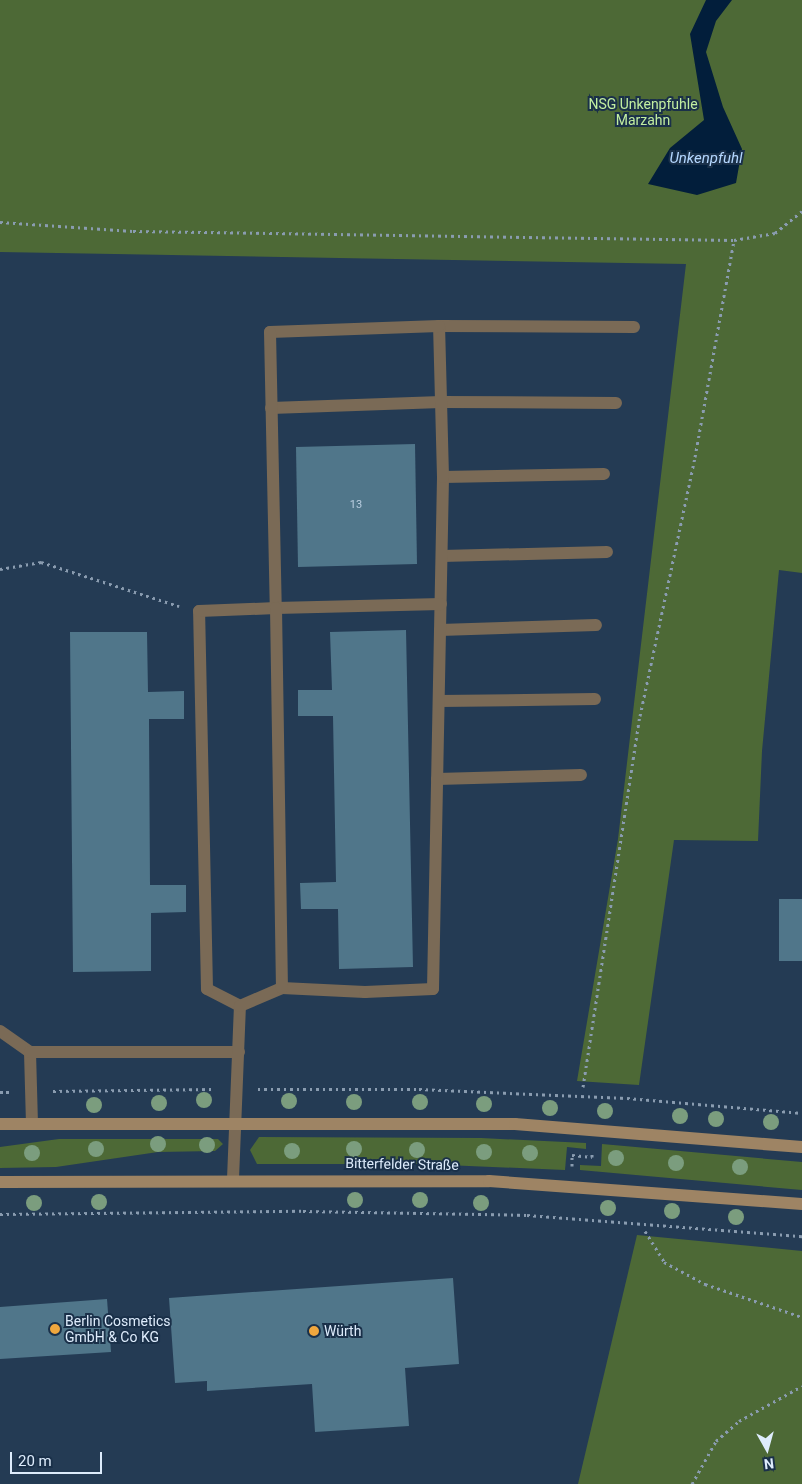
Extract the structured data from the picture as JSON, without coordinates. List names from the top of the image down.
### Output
{
  "streets": {
    "main road": ["Bitterfelder Straße"]
  },
  "water": ["Unkenpfuhl"],
  "parks": ["NSG Unkenpfuhle Marzahn"],
  "places": ["Berlin Cosmetics GmbH & Co KG", "Würth"],
  "house_numbers": ["13"],
  "scale_bar": "20 m",
  "north": "bottom"
}
